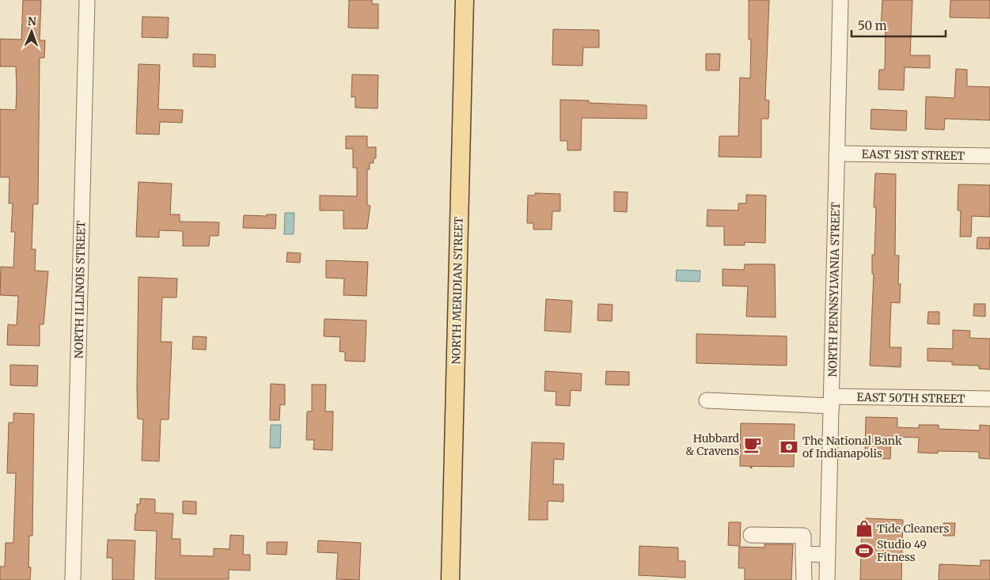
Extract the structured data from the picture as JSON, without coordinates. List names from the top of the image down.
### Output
{
  "streets": {
    "main road": ["NORTH MERIDIAN STREET"],
    "street": [
      "EAST 51ST STREET",
      "NORTH ILLINOIS STREET",
      "NORTH PENNSYLVANIA STREET",
      "EAST 50TH STREET"
    ]
  },
  "crossings": [
    ["EAST 51ST STREET", "NORTH PENNSYLVANIA STREET"],
    ["NORTH PENNSYLVANIA STREET", "EAST 50TH STREET"]
  ],
  "places": {
    "cafe": ["Hubbard & Cravens"],
    "bank": ["The National Bank of Indianapolis"],
    "shop": ["Tide Cleaners"],
    "sports": ["Studio 49 Fitness"]
  },
  "scale_bar": "50 m",
  "north": "top"
}
